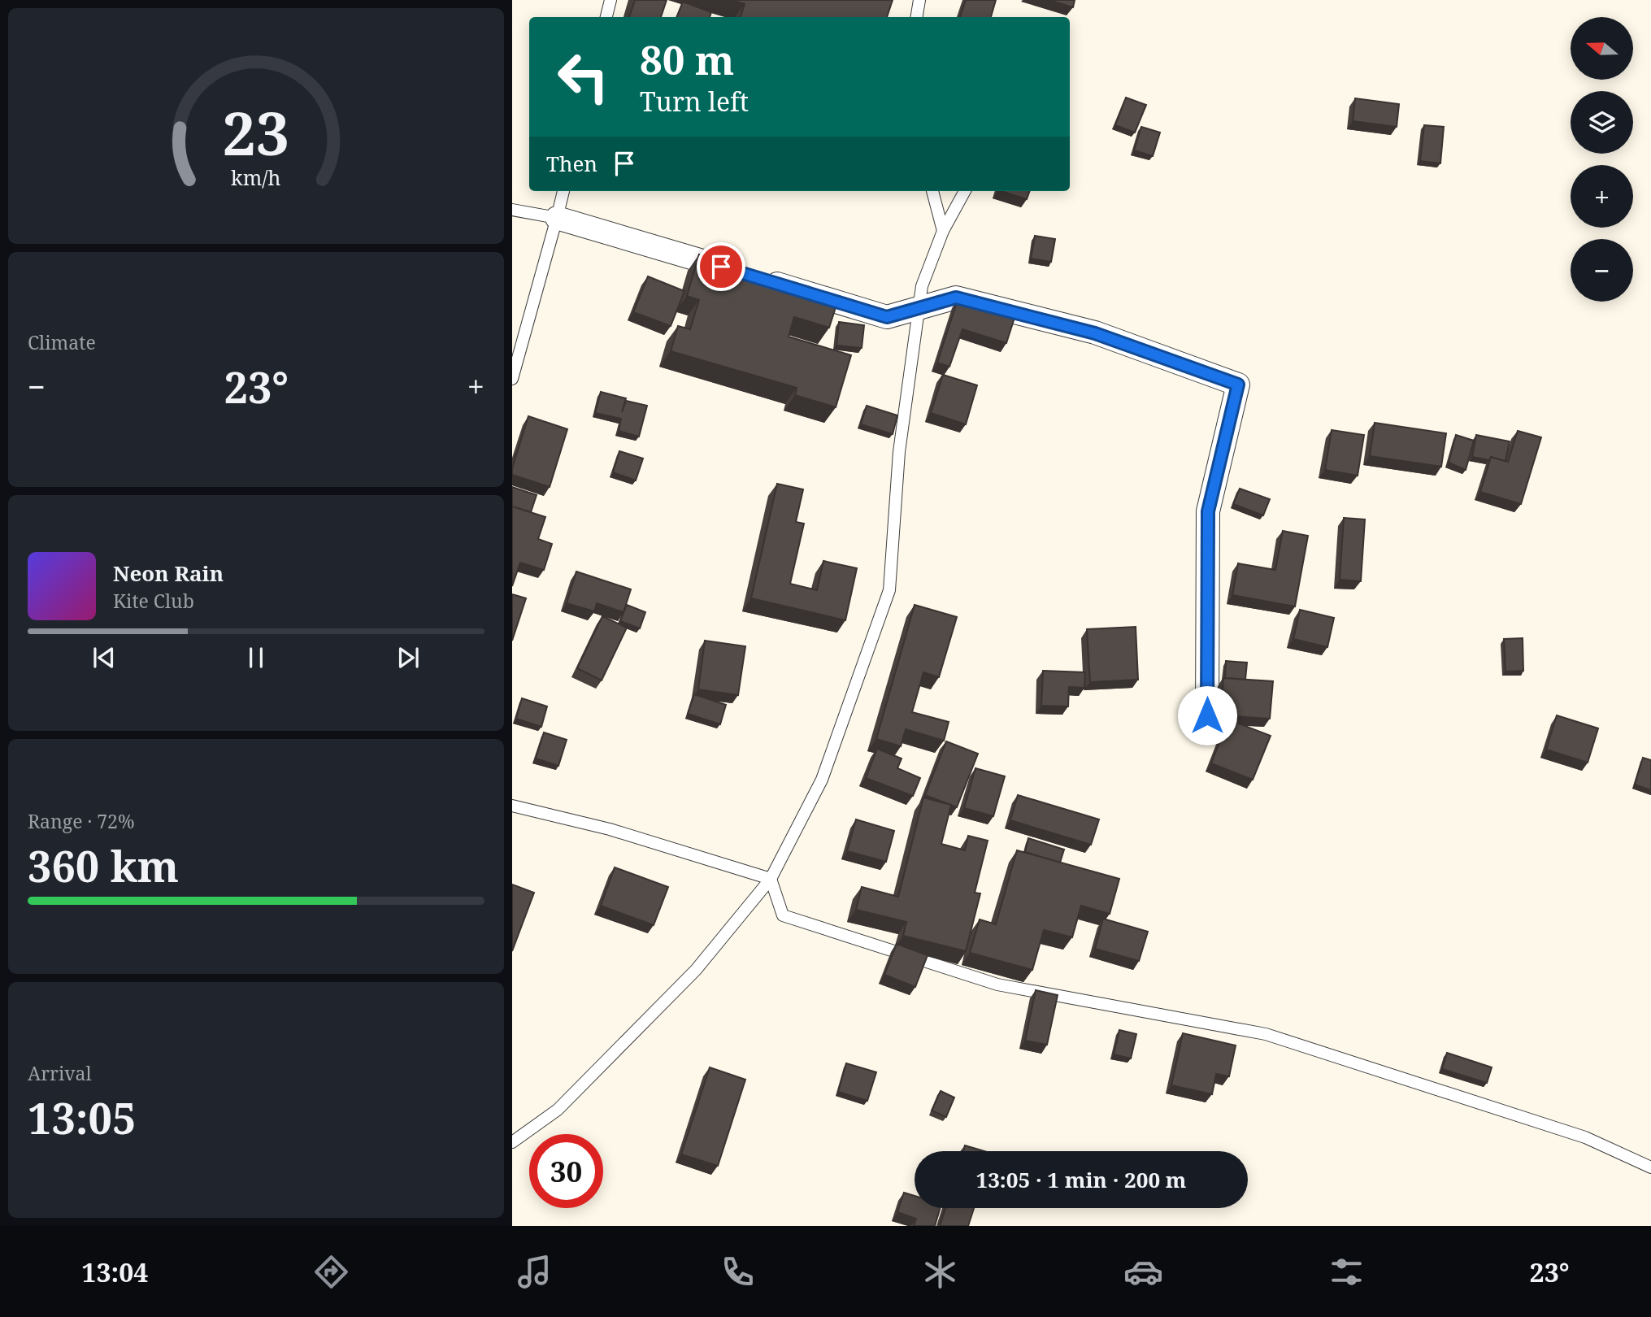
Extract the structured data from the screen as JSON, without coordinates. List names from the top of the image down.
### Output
{
  "north": "left",
  "page": {
    "map_buttons": ["+", "−"],
    "turn": ["80 m", "Turn left"],
    "then": "Then",
    "tile": [
      "Climate",
      ["Range · 72%", "360 km"],
      ["Arrival", "13:05"]
    ],
    "heat": ["−", "23°", "+"],
    "song": ["Neon Rain", "Kite Club"],
    "limit": "30",
    "trip": "13:05 · 1 min · 200 m",
    "tabs": ["13:04", "23°"],
    "gauge": ["23", "km/h"]
  }
}
